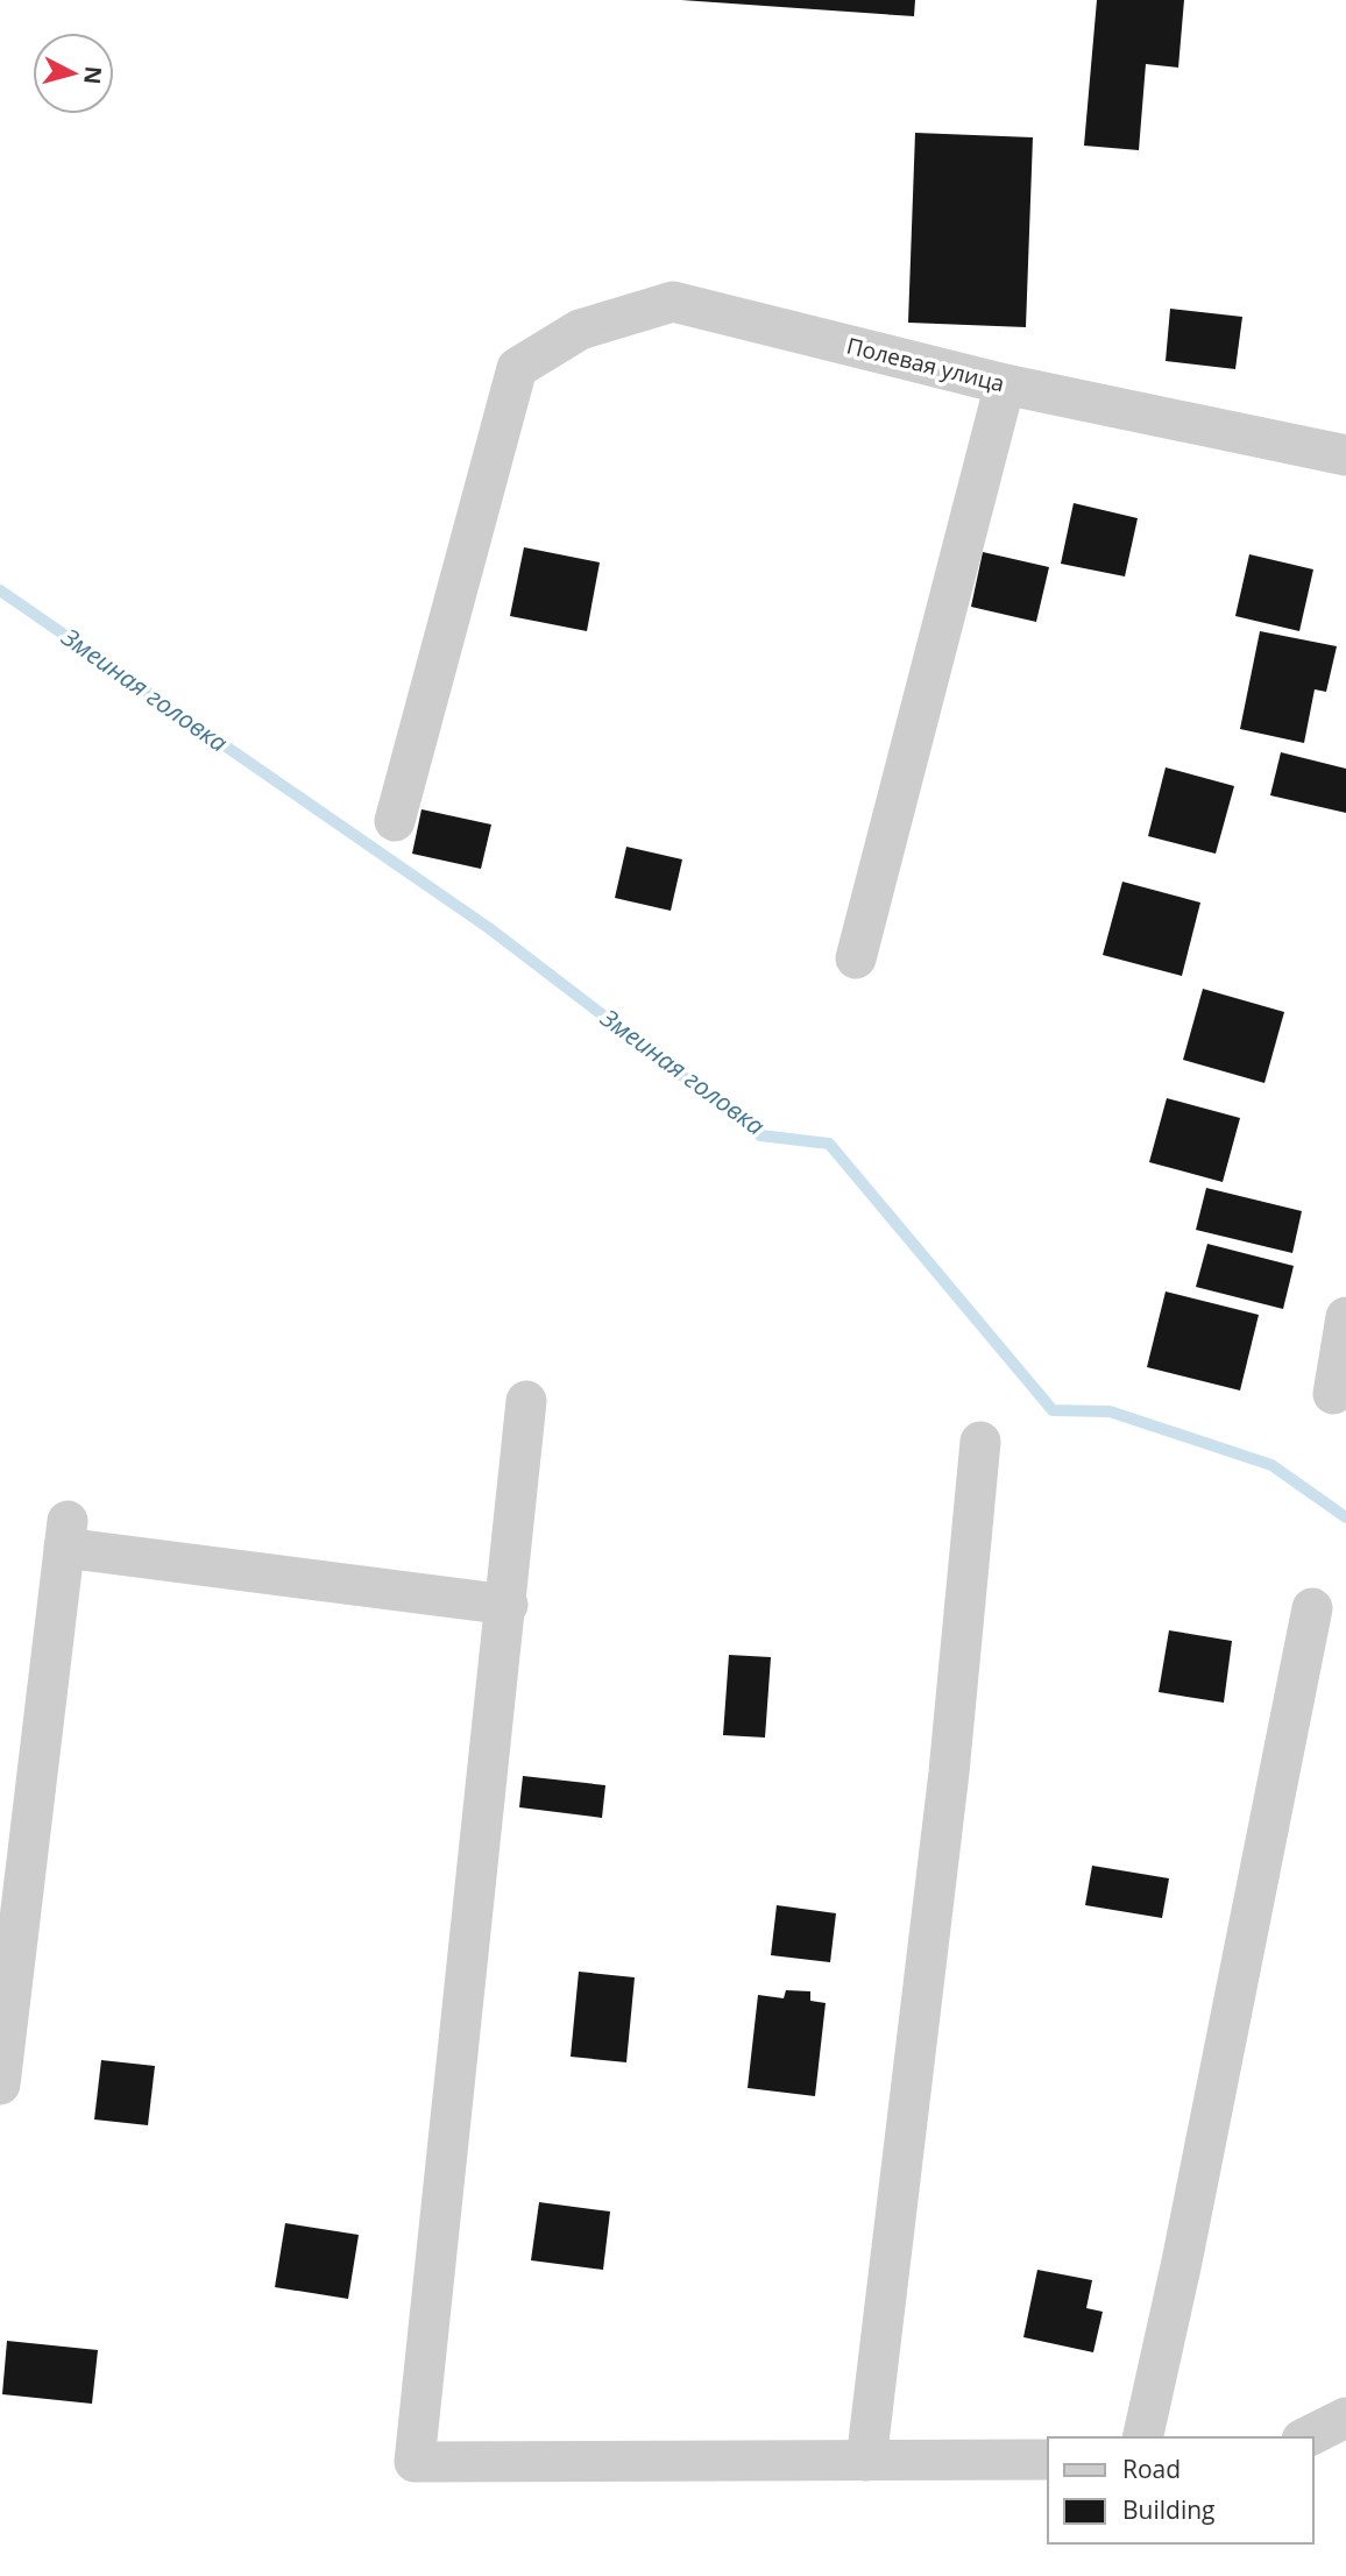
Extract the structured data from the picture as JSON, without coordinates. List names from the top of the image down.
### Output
{
  "streets": {
    "street": ["Полевая улица"]
  },
  "water": ["Змеиная головка"],
  "legend": ["Road", "Building"],
  "north": "right"
}
